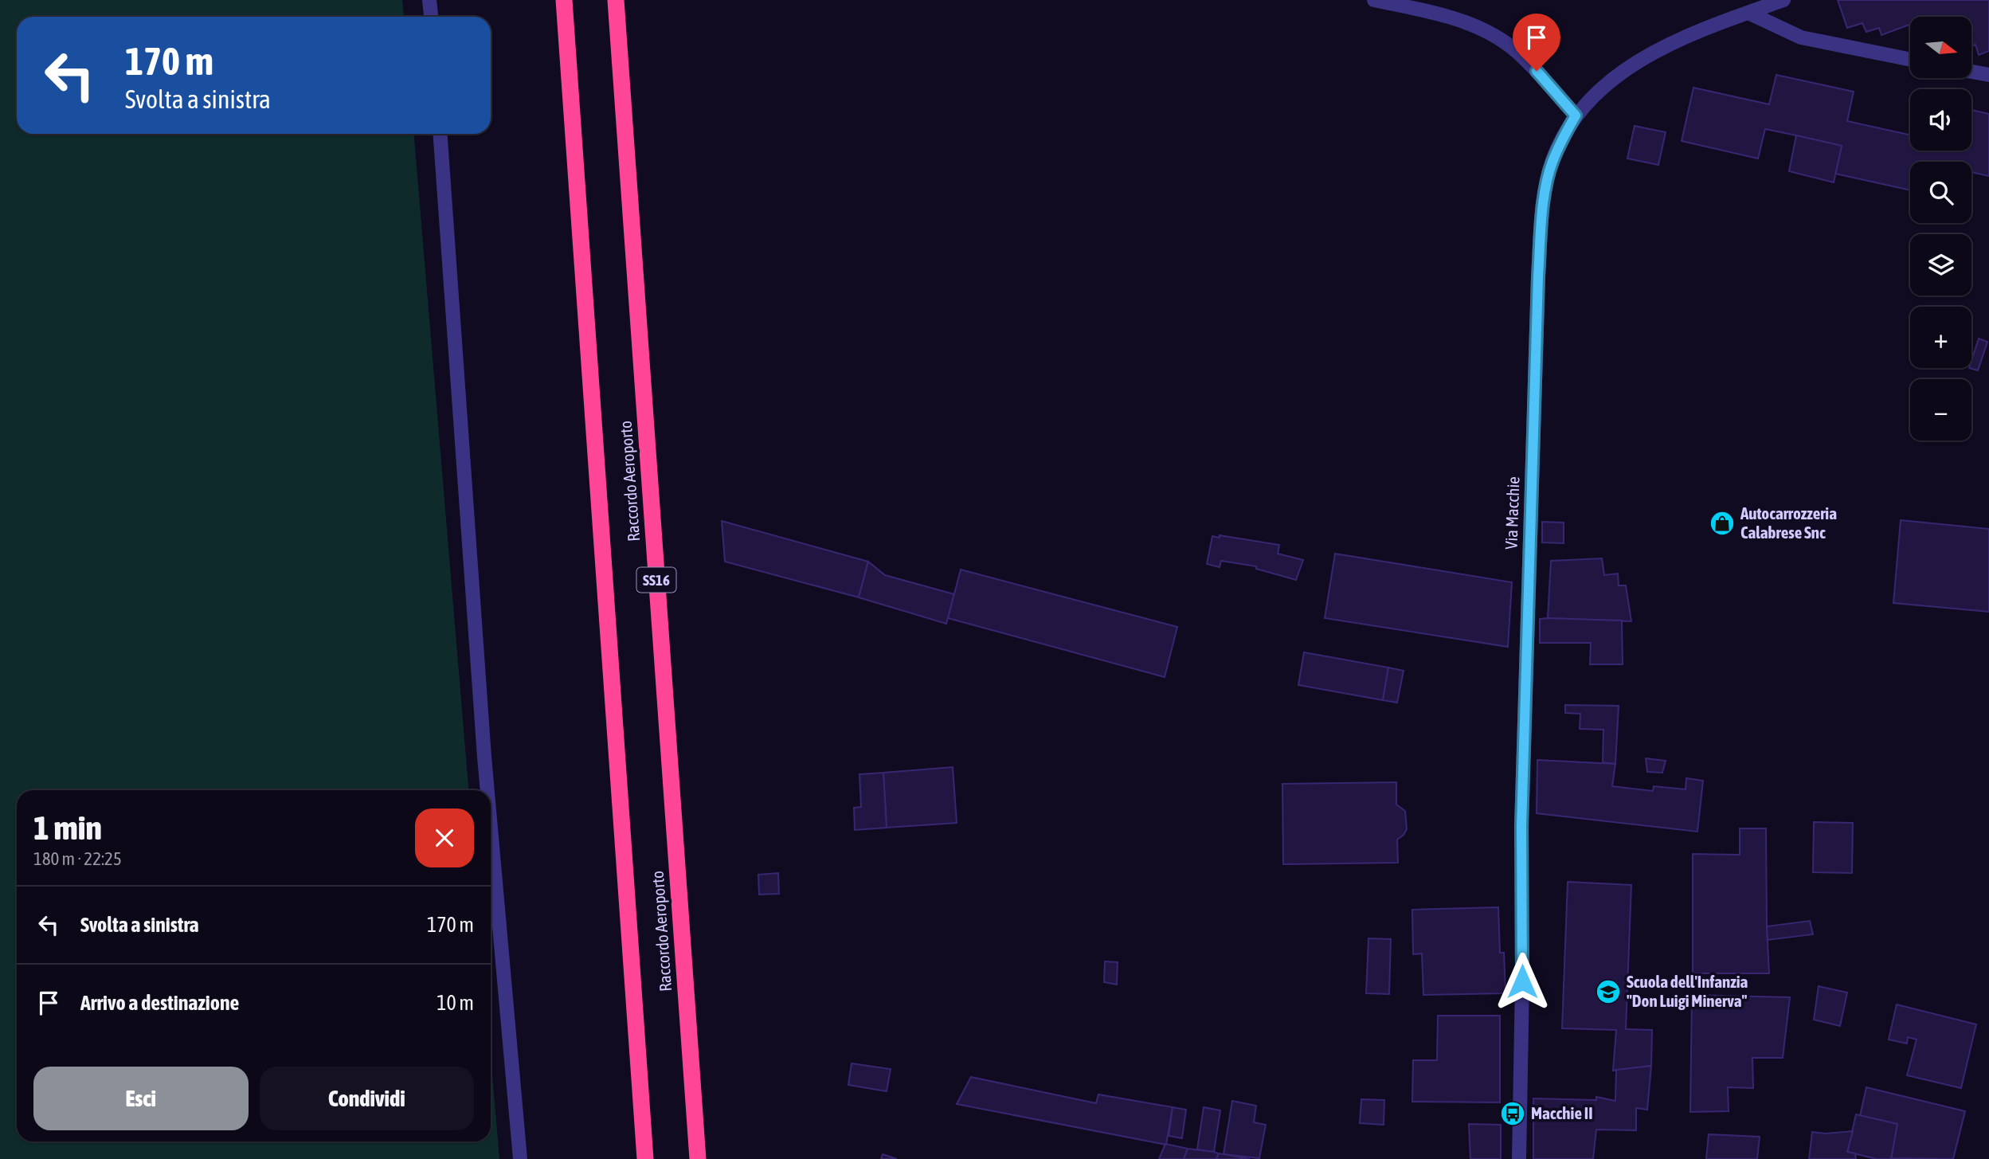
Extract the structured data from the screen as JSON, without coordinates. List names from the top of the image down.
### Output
{
  "streets": {
    "highway": ["Raccordo Aeroporto", "SS16"],
    "street": ["Via Macchie"]
  },
  "places": {
    "shop": ["Autocarrozzeria Calabrese Snc"],
    "school or university": ["Scuola dell'Infanzia \"Don Luigi Minerva\""],
    "bus stop": ["Macchie II"]
  },
  "north": "right",
  "page": {
    "map_buttons": ["+", "−"],
    "turn": ["170 m", "Svolta a sinistra"],
    "heading": ["1 min", "180 m · 22:25"],
    "list": [
      {
        "name": "Svolta a sinistra",
        "value": "170 m"
      },
      {
        "name": "Arrivo a destinazione",
        "value": "10 m"
      }
    ],
    "buttons": ["Esci", "Condividi"]
  }
}
